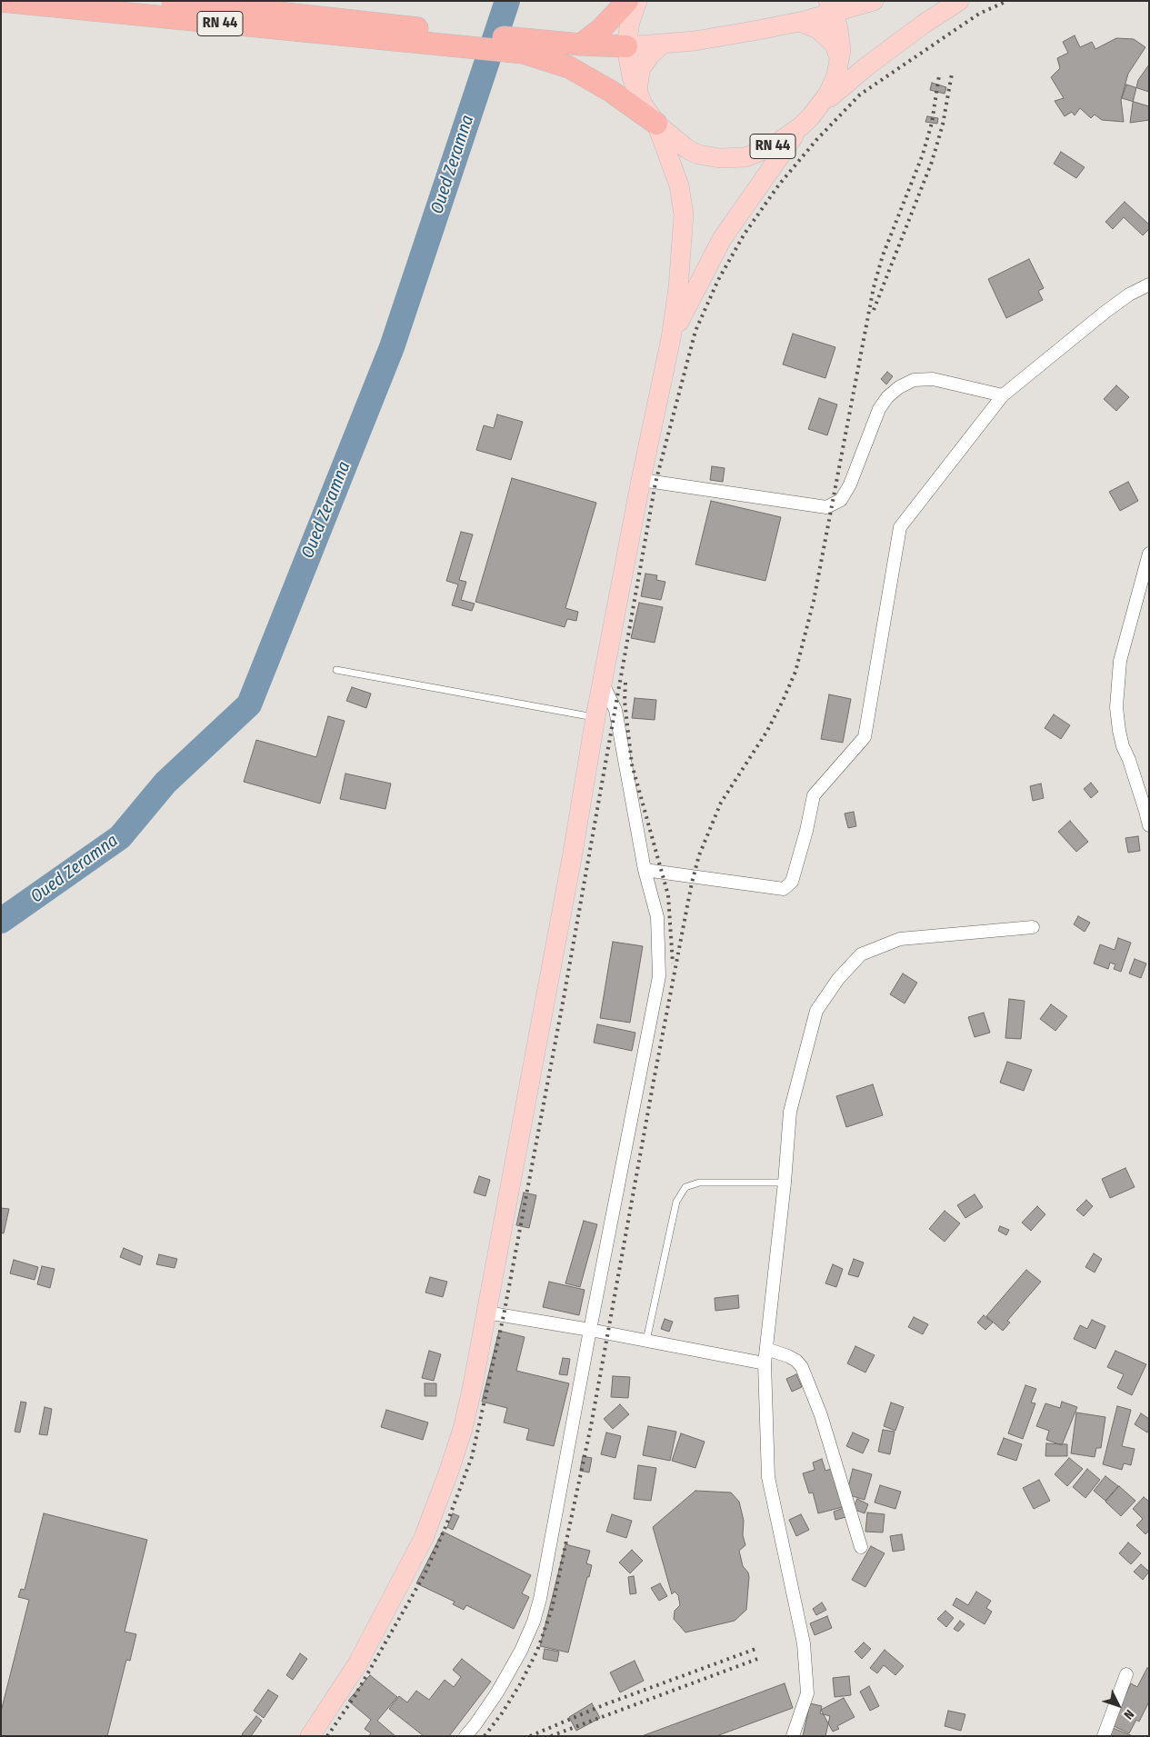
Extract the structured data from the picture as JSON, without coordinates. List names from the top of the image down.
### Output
{
  "streets": {
    "highway": ["RN 44"]
  },
  "water": ["Oued Zeramna"],
  "north": "bottom right"
}
